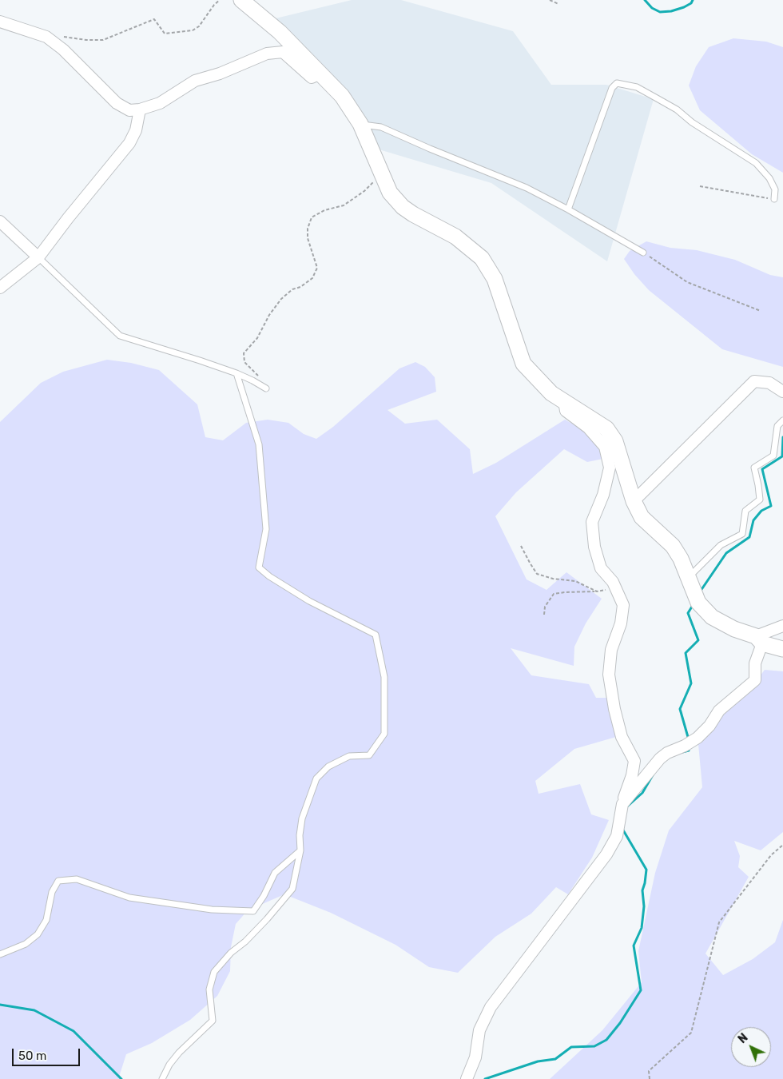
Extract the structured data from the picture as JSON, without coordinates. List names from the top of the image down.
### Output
{
  "scale_bar": "50 m",
  "north": "top left"
}
